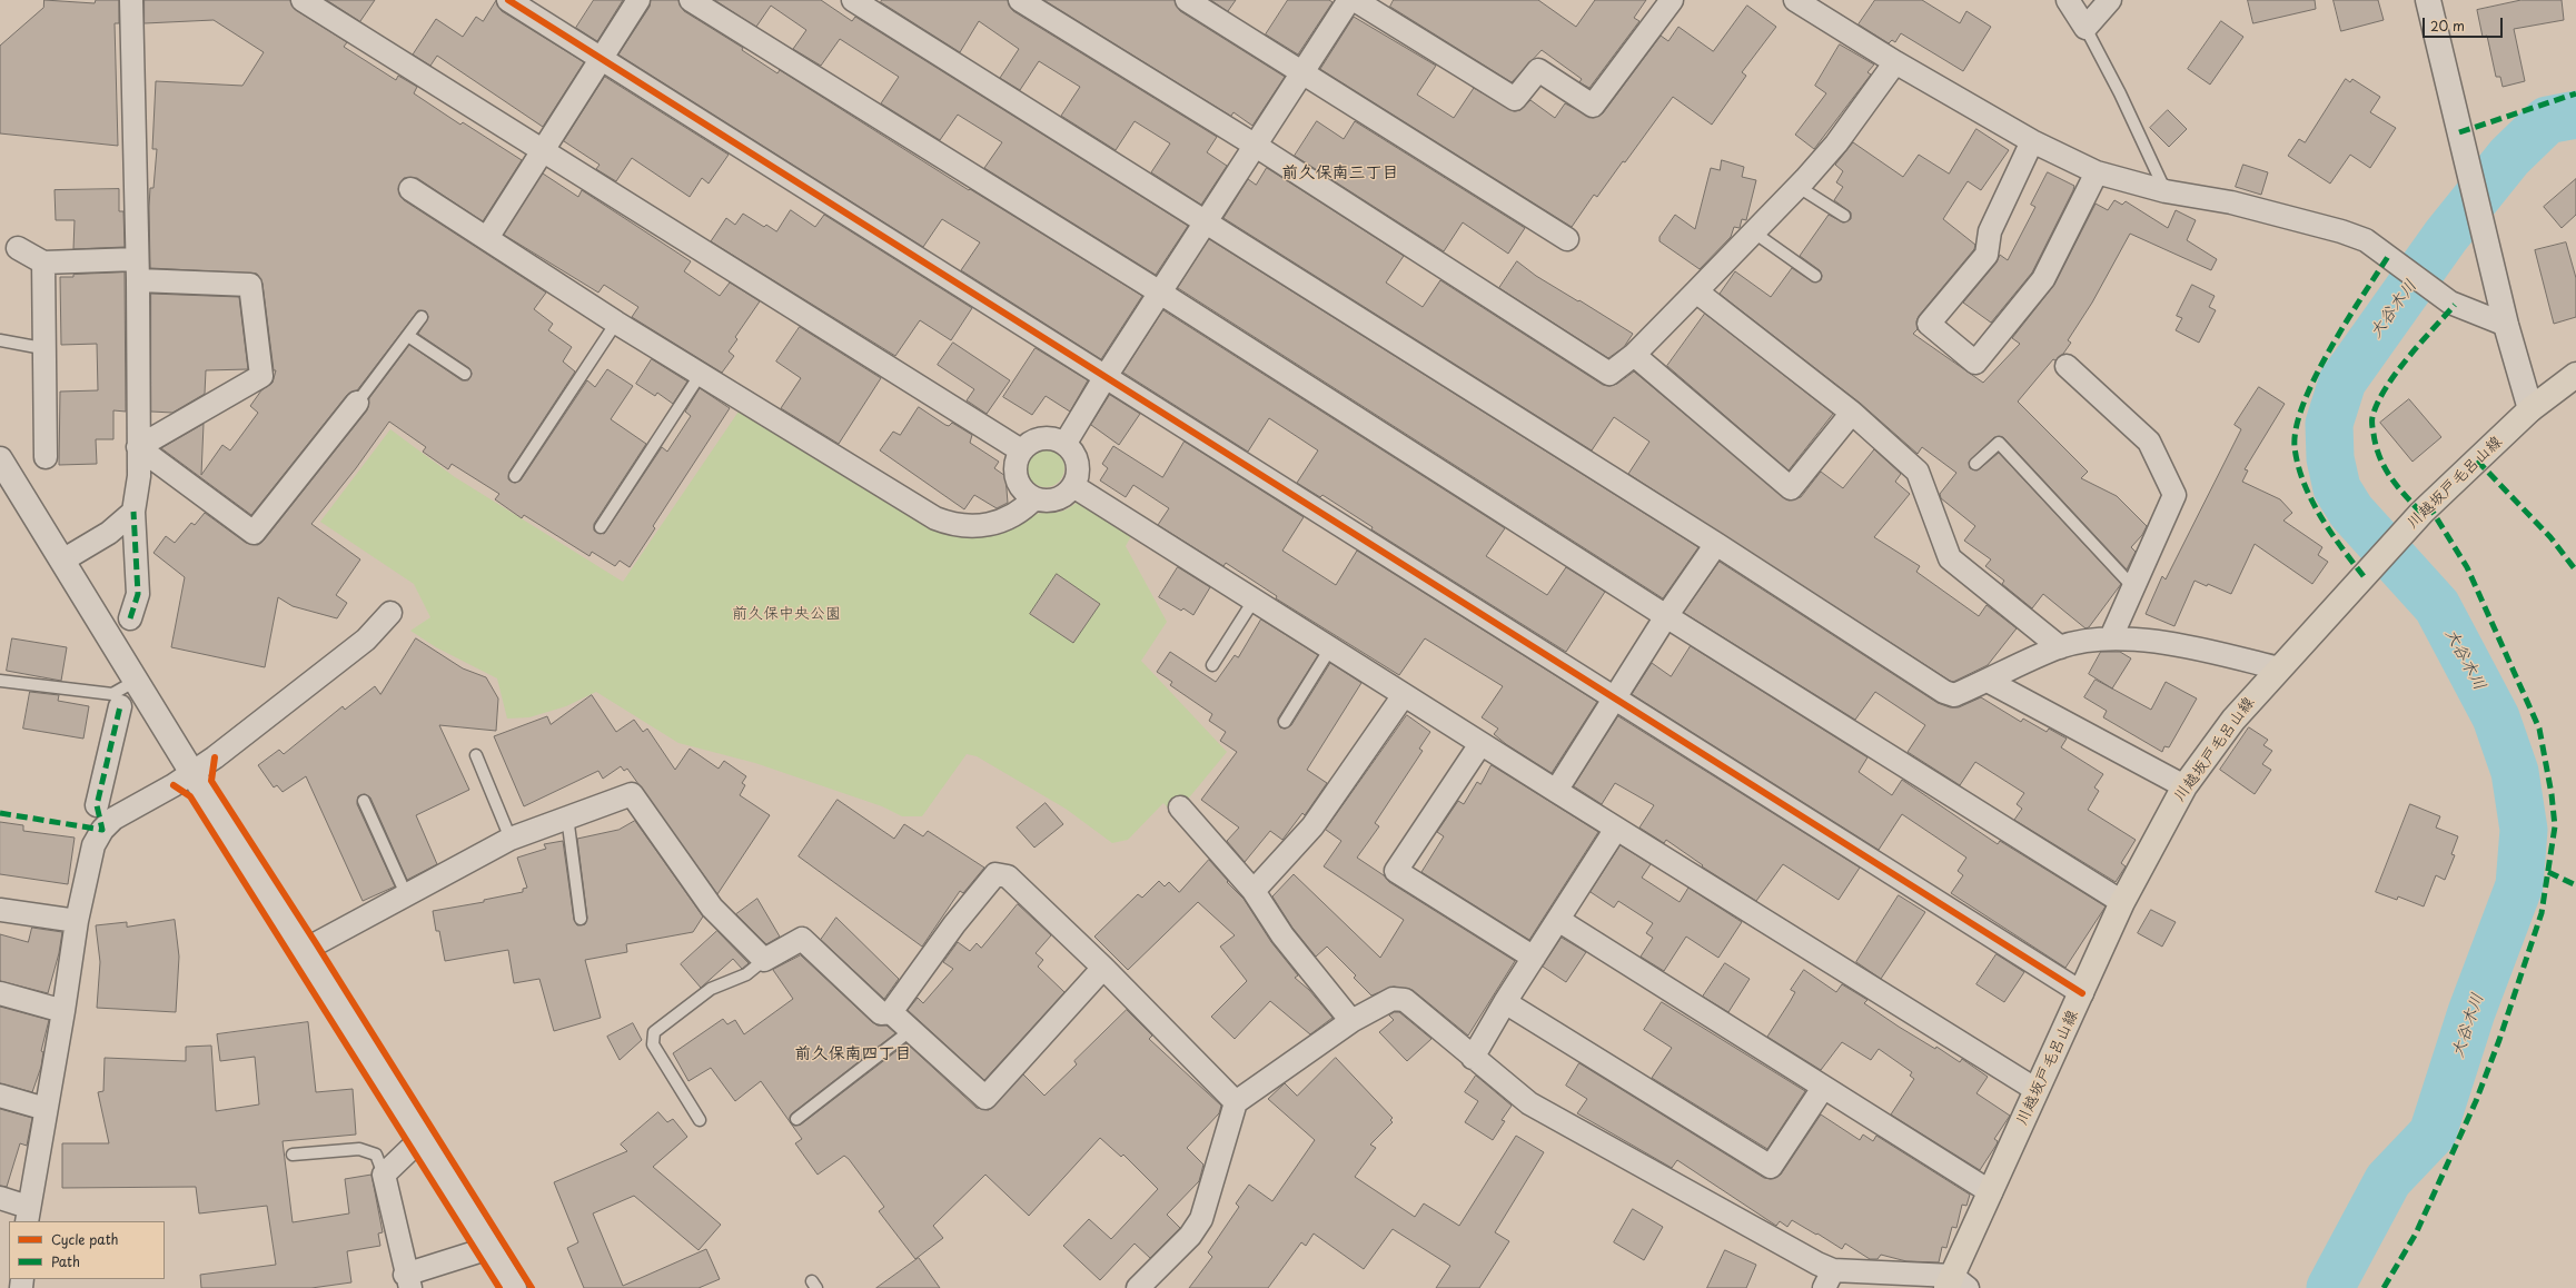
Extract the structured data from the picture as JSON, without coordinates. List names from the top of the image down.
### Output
{
  "streets": {
    "main road": ["川越坂戸毛呂山線"]
  },
  "districts": ["前久保南三丁目", "前久保南四丁目"],
  "water": ["大谷木川"],
  "parks": ["前久保中央公園"],
  "legend": ["Cycle path", "Path"],
  "scale_bar": "20 m"
}
